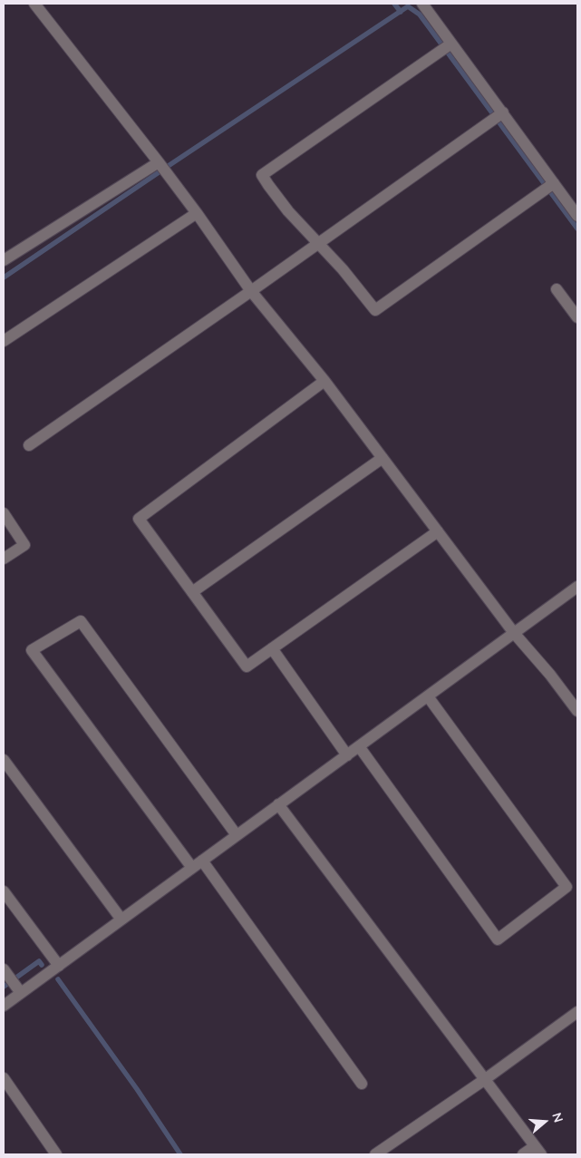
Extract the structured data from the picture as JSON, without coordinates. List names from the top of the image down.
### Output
{
  "north": "right"
}
